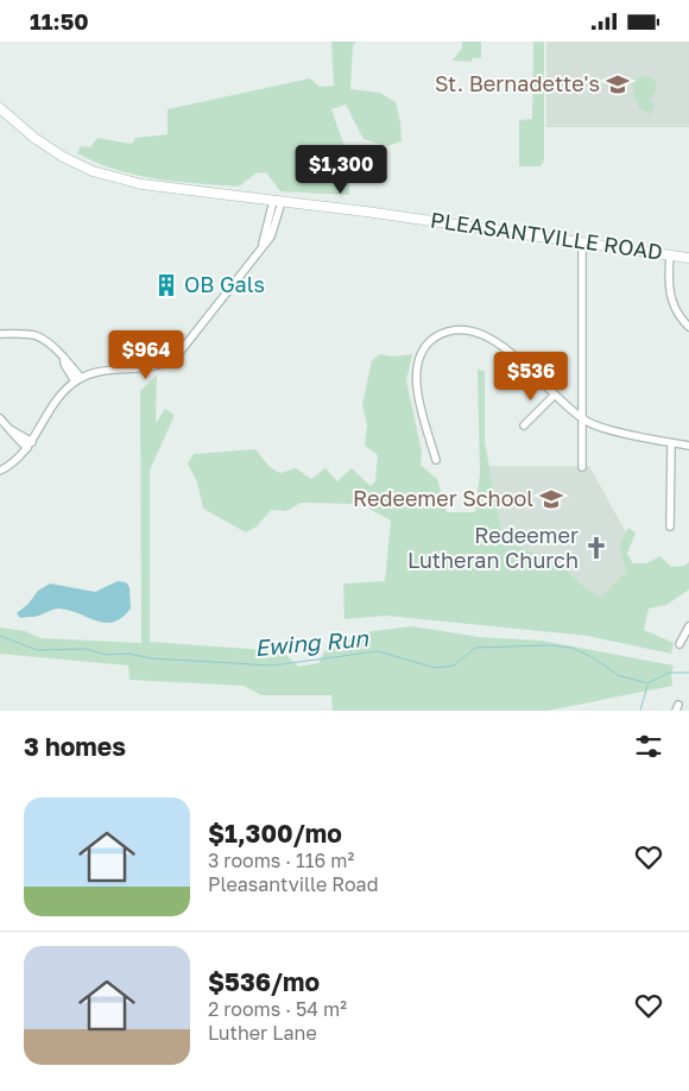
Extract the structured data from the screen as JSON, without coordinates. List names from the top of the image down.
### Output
{
  "streets": {
    "main road": ["PLEASANTVILLE ROAD"]
  },
  "water": ["Ewing Run"],
  "places": {
    "school or university": ["St. Bernadette's", "Redeemer School"],
    "building": ["OB Gals"],
    "church": ["Redeemer Lutheran Church"]
  },
  "page": {
    "status": "11:50",
    "price": ["$1,300", "$964", "$536"],
    "heading": "3 homes",
    "list": [
      {
        "name": "$1,300/mo",
        "note": "3 rooms · 116 m² · Pleasantville Road"
      },
      {
        "name": "$536/mo",
        "note": "2 rooms · 54 m² · Luther Lane"
      }
    ]
  }
}
